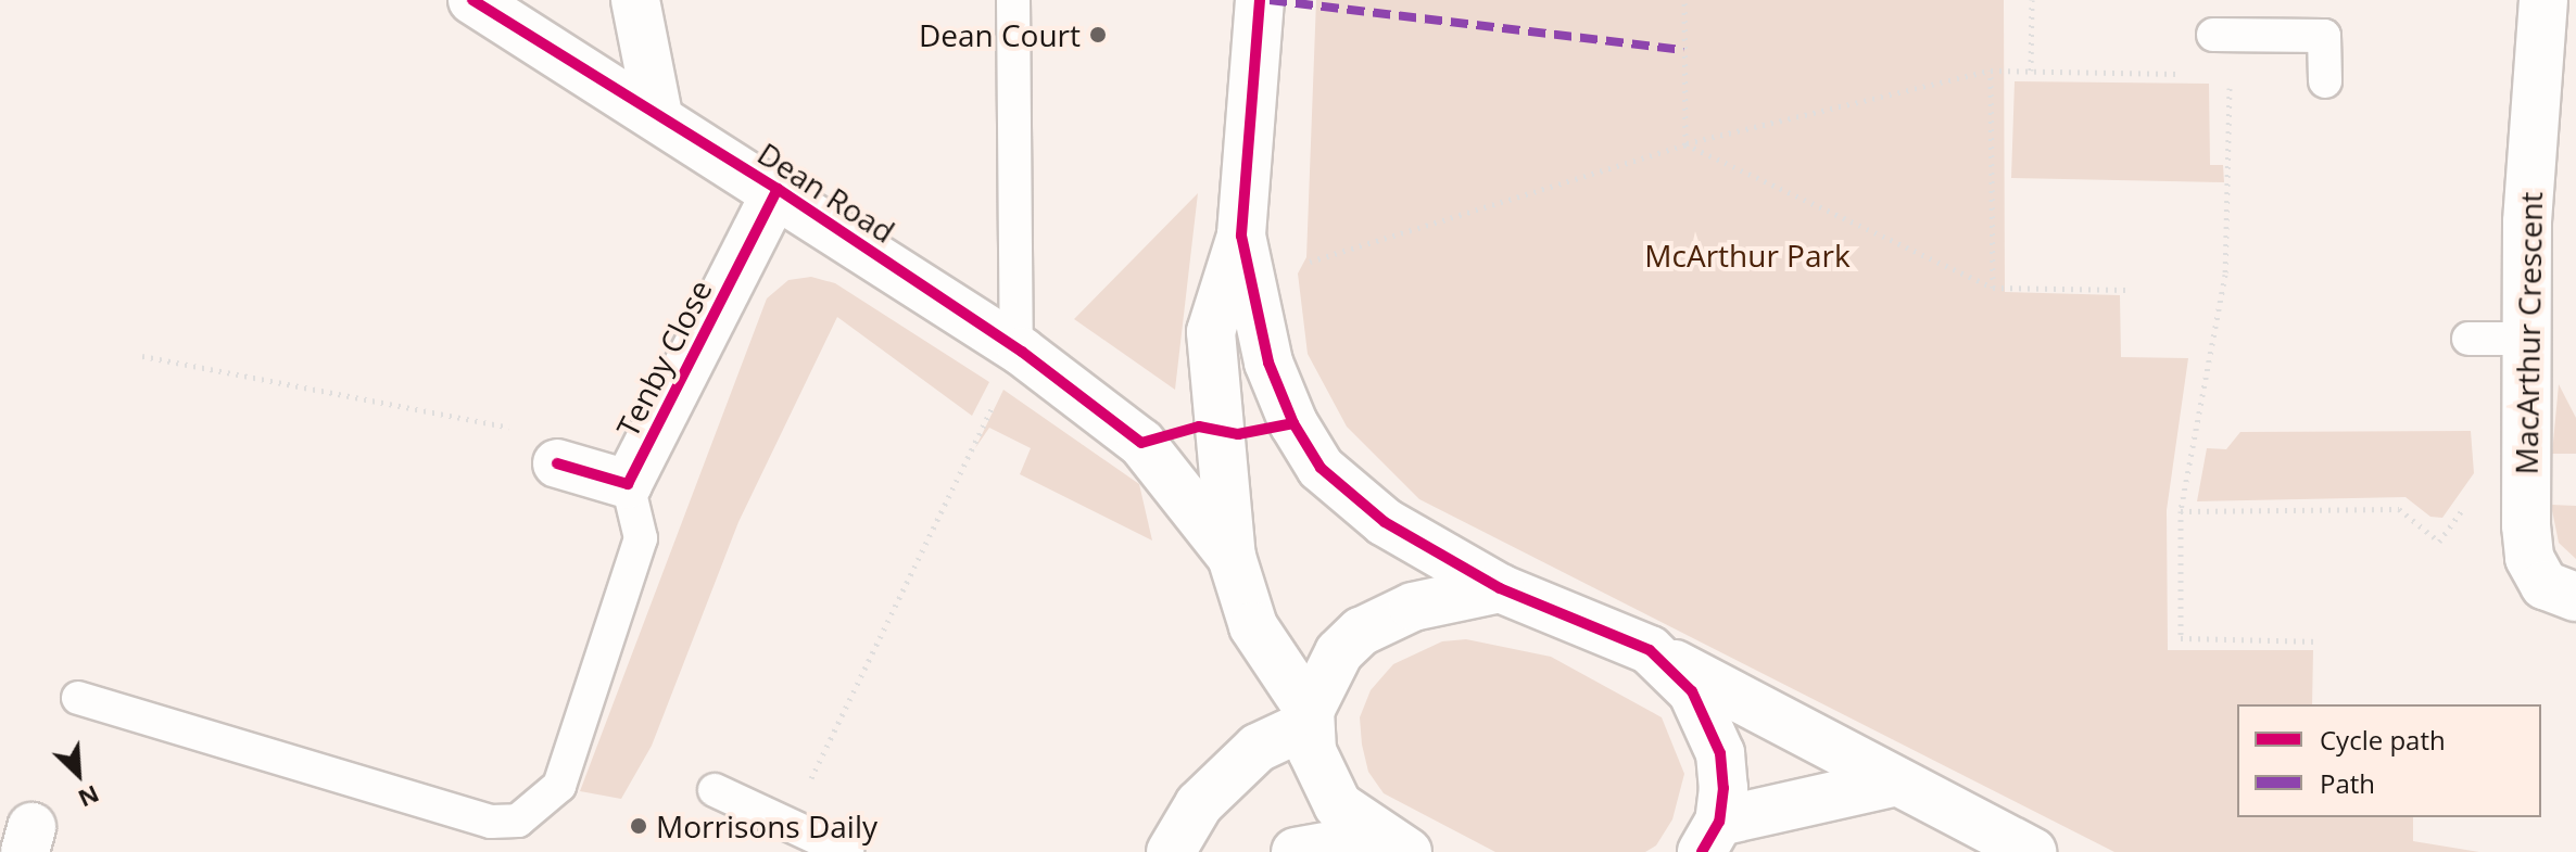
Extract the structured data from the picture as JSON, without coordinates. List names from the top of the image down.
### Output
{
  "streets": {
    "street": ["Dean Road", "MacArthur Crescent", "Tenby Close"]
  },
  "crossings": [
    ["Dean Road", "Tenby Close"]
  ],
  "parks": ["McArthur Park"],
  "places": ["Dean Court", "Morrisons Daily"],
  "legend": ["Cycle path", "Path"],
  "north": "bottom right"
}
